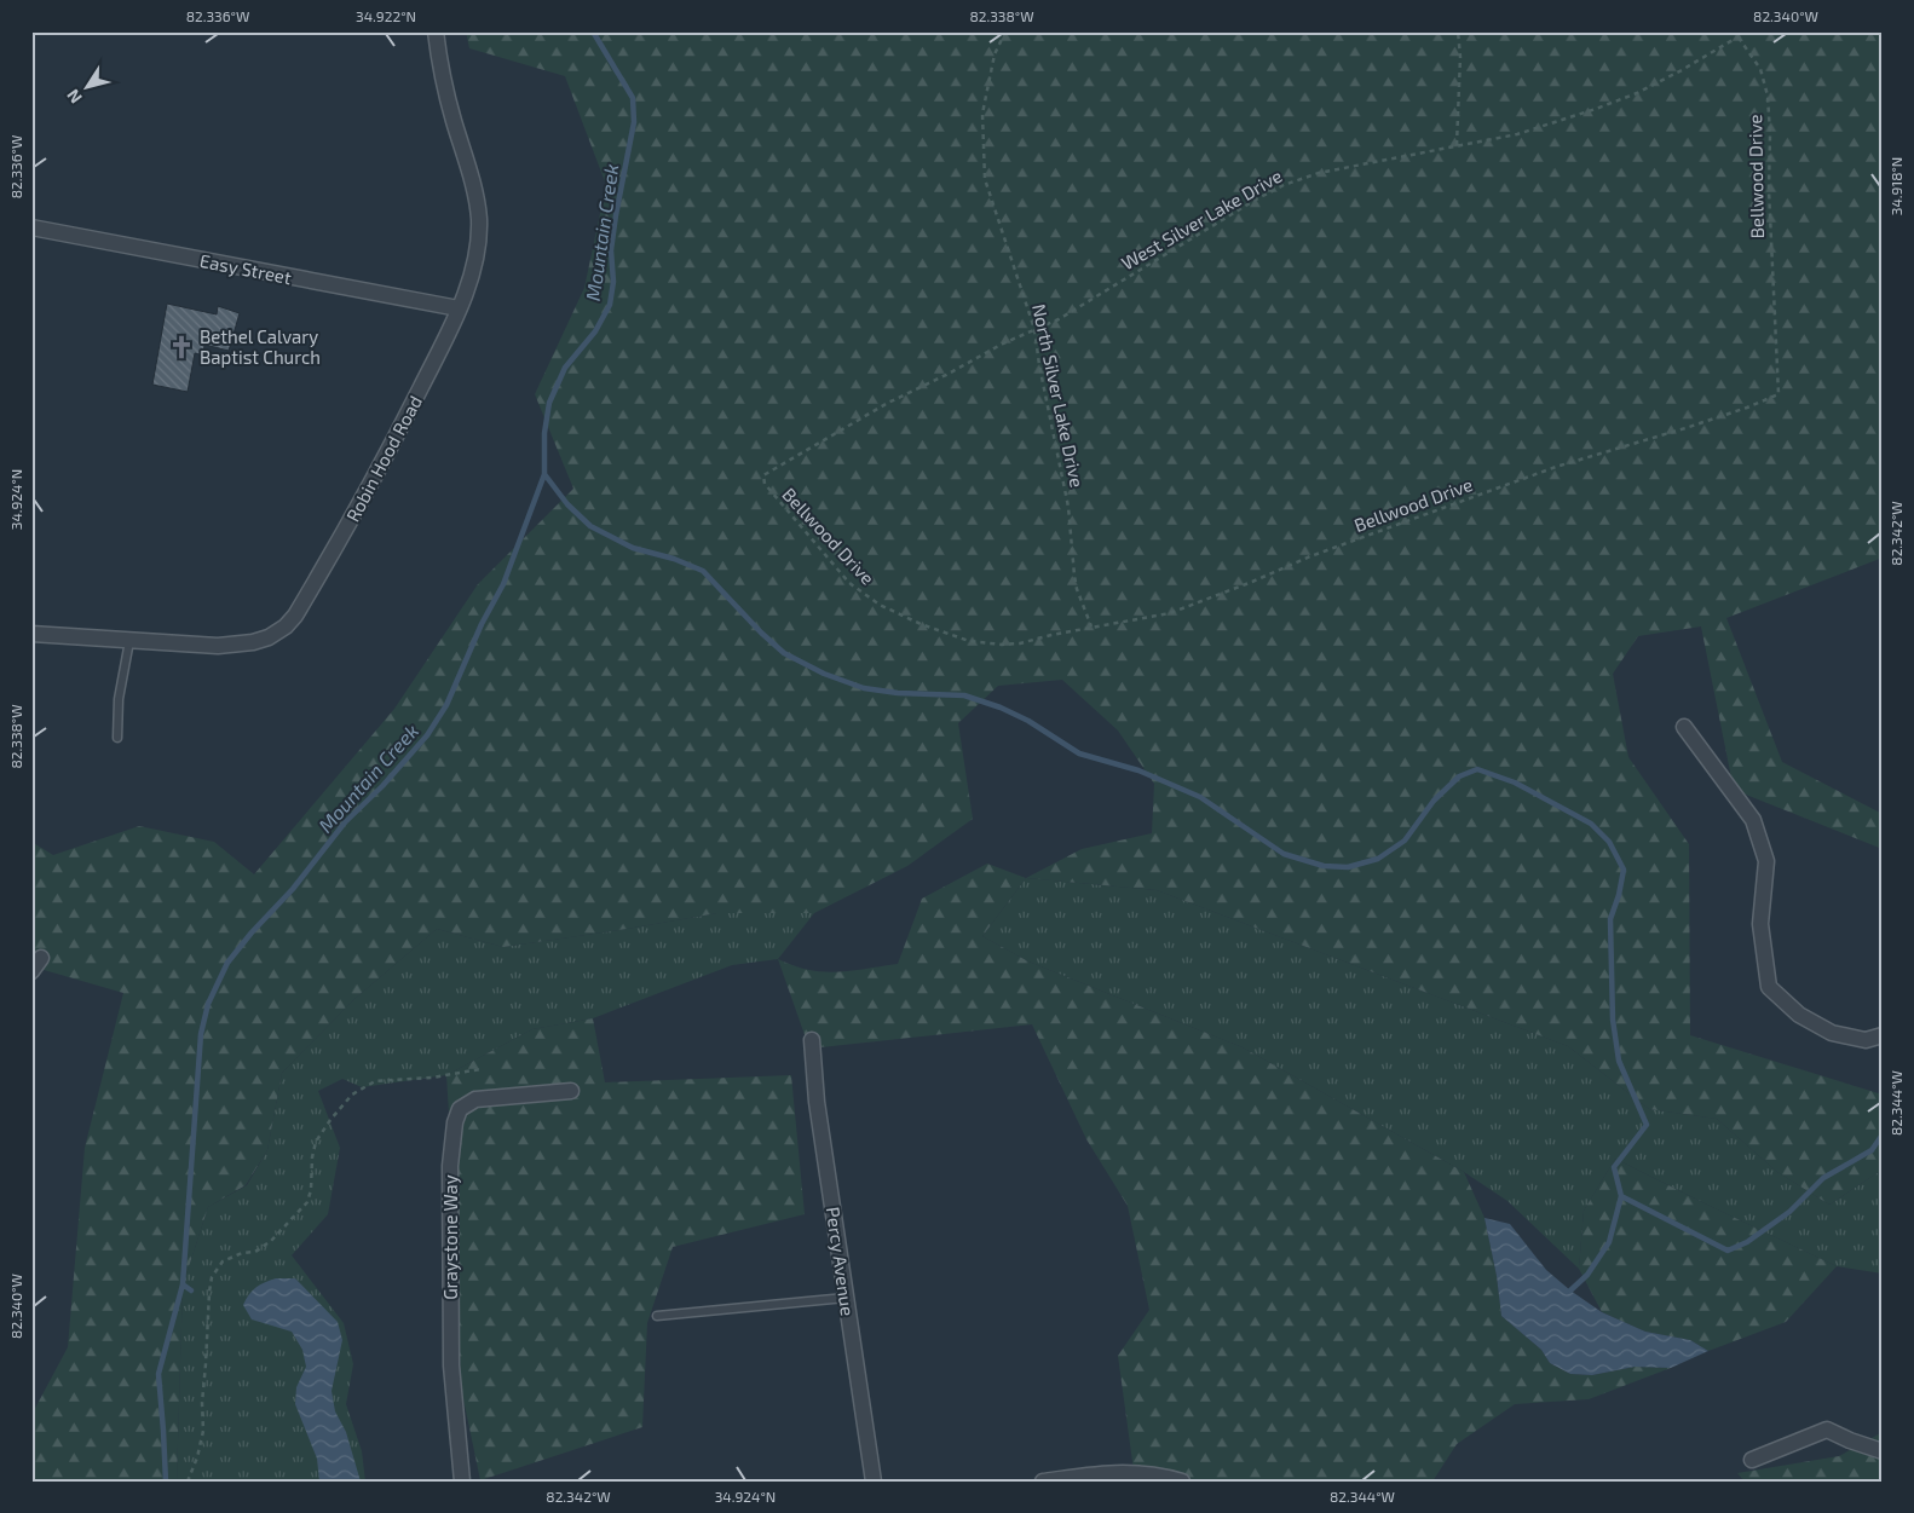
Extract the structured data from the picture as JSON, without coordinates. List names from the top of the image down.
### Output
{
  "streets": {
    "street": [
      "Easy Street",
      "Robin Hood Road",
      "Graystone Way",
      "Percy Avenue"
    ],
    "path": ["Bellwood Drive", "West Silver Lake Drive", "North Silver Lake Drive"]
  },
  "crossings": [
    ["Bellwood Drive", "West Silver Lake Drive"],
    ["Bellwood Drive", "North Silver Lake Drive"],
    ["West Silver Lake Drive", "North Silver Lake Drive"],
    ["Easy Street", "Robin Hood Road"]
  ],
  "water": ["Mountain Creek"],
  "places": {
    "church": ["Bethel Calvary Baptist Church"]
  },
  "north": "bottom left",
  "coordinates": [
    "82.336°W",
    "34.922°N",
    "82.338°W",
    "82.340°W",
    "34.918°N",
    "34.924°N",
    "82.342°W",
    "82.344°W"
  ]
}
